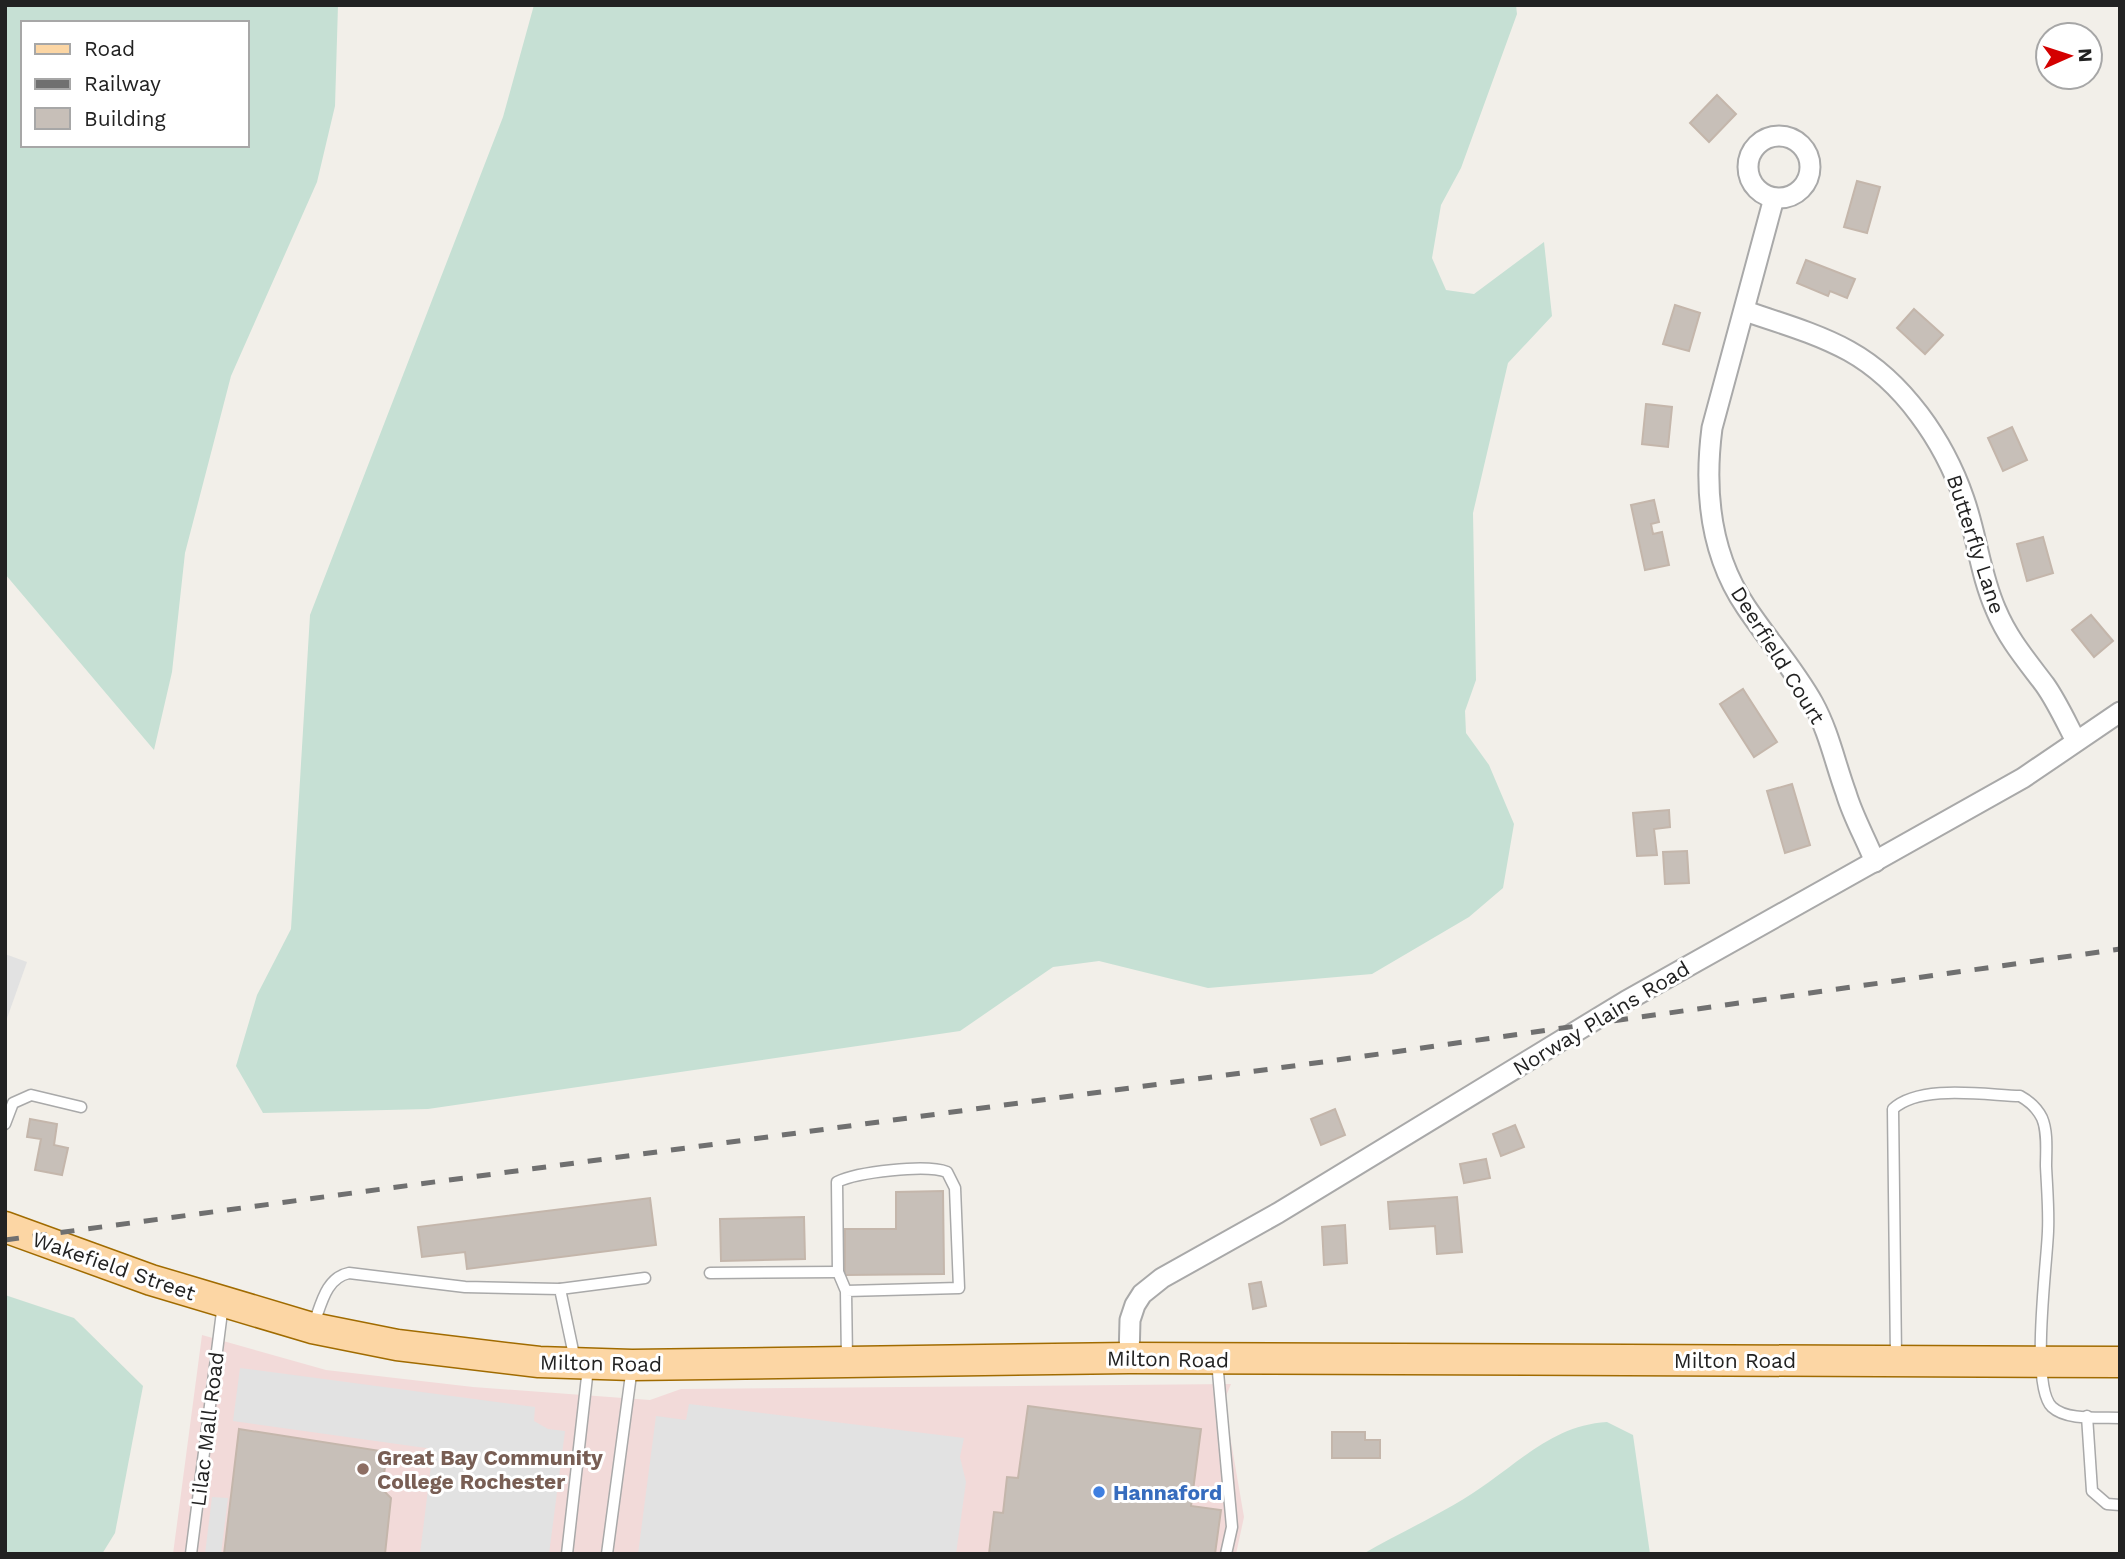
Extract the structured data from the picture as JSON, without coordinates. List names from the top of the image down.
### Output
{
  "streets": {
    "main road": ["Wakefield Street", "Milton Road"],
    "street": ["Butterfly Lane", "Deerfield Court", "Norway Plains Road"],
    "lane": ["Lilac Mall Road"]
  },
  "crossings": [
    ["Butterfly Lane", "Deerfield Court"],
    ["Butterfly Lane", "Norway Plains Road"],
    ["Deerfield Court", "Norway Plains Road"],
    ["Norway Plains Road", "Milton Road"],
    ["Wakefield Street", "Milton Road"],
    ["Wakefield Street", "Lilac Mall Road"],
    ["Milton Road", "Lilac Mall Road"]
  ],
  "places": ["Great Bay Community College Rochester", "Hannaford"],
  "legend": ["Road", "Railway", "Building"],
  "north": "right"
}
